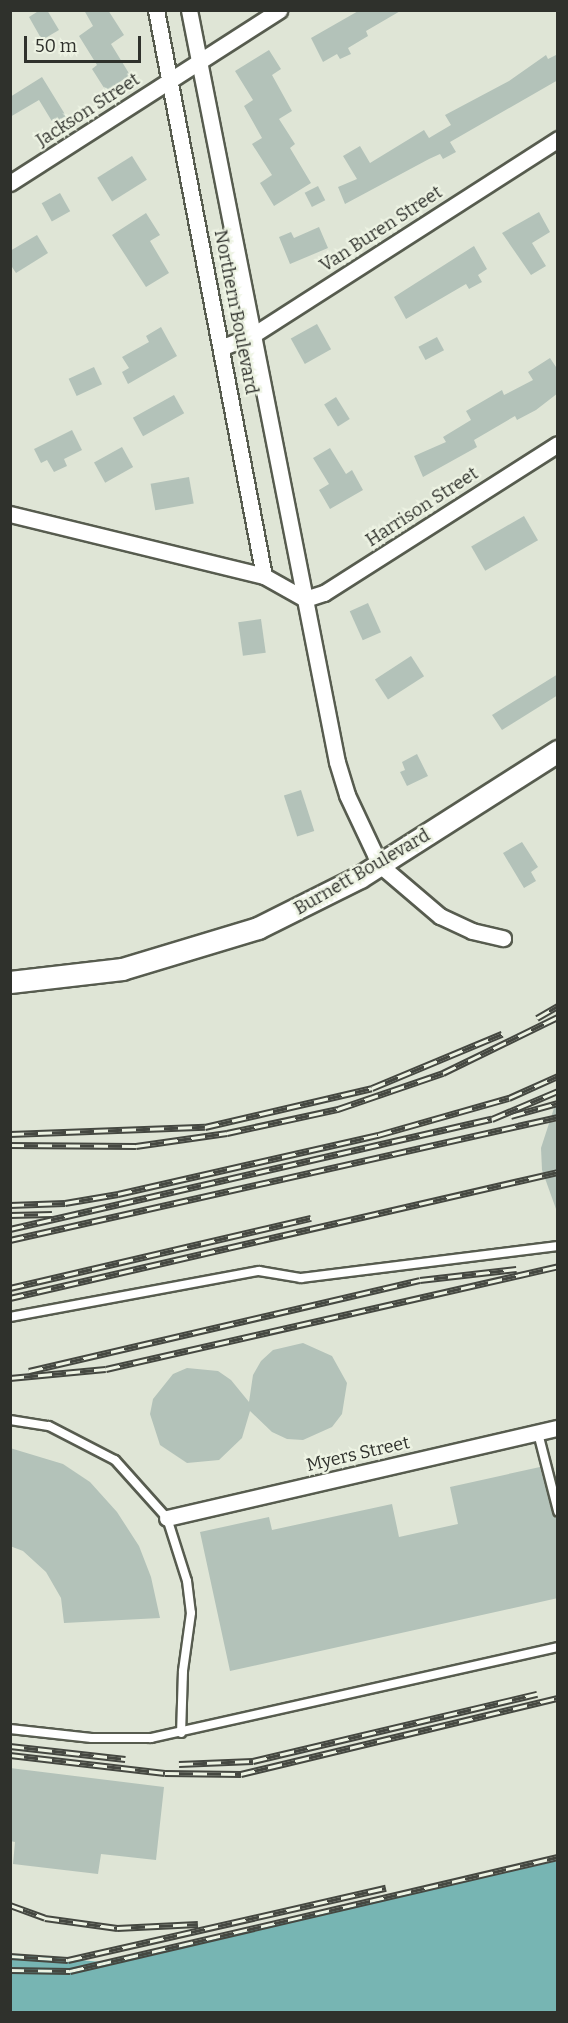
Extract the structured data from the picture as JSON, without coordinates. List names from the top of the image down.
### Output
{
  "streets": {
    "main road": ["Burnett Boulevard"],
    "street": [
      "Jackson Street",
      "Van Buren Street",
      "Northern Boulevard",
      "Harrison Street",
      "Myers Street"
    ]
  },
  "crossings": [
    ["Jackson Street", "Northern Boulevard"],
    ["Van Buren Street", "Northern Boulevard"],
    ["Northern Boulevard", "Harrison Street"],
    ["Northern Boulevard", "Burnett Boulevard"]
  ],
  "scale_bar": "50 m"
}
